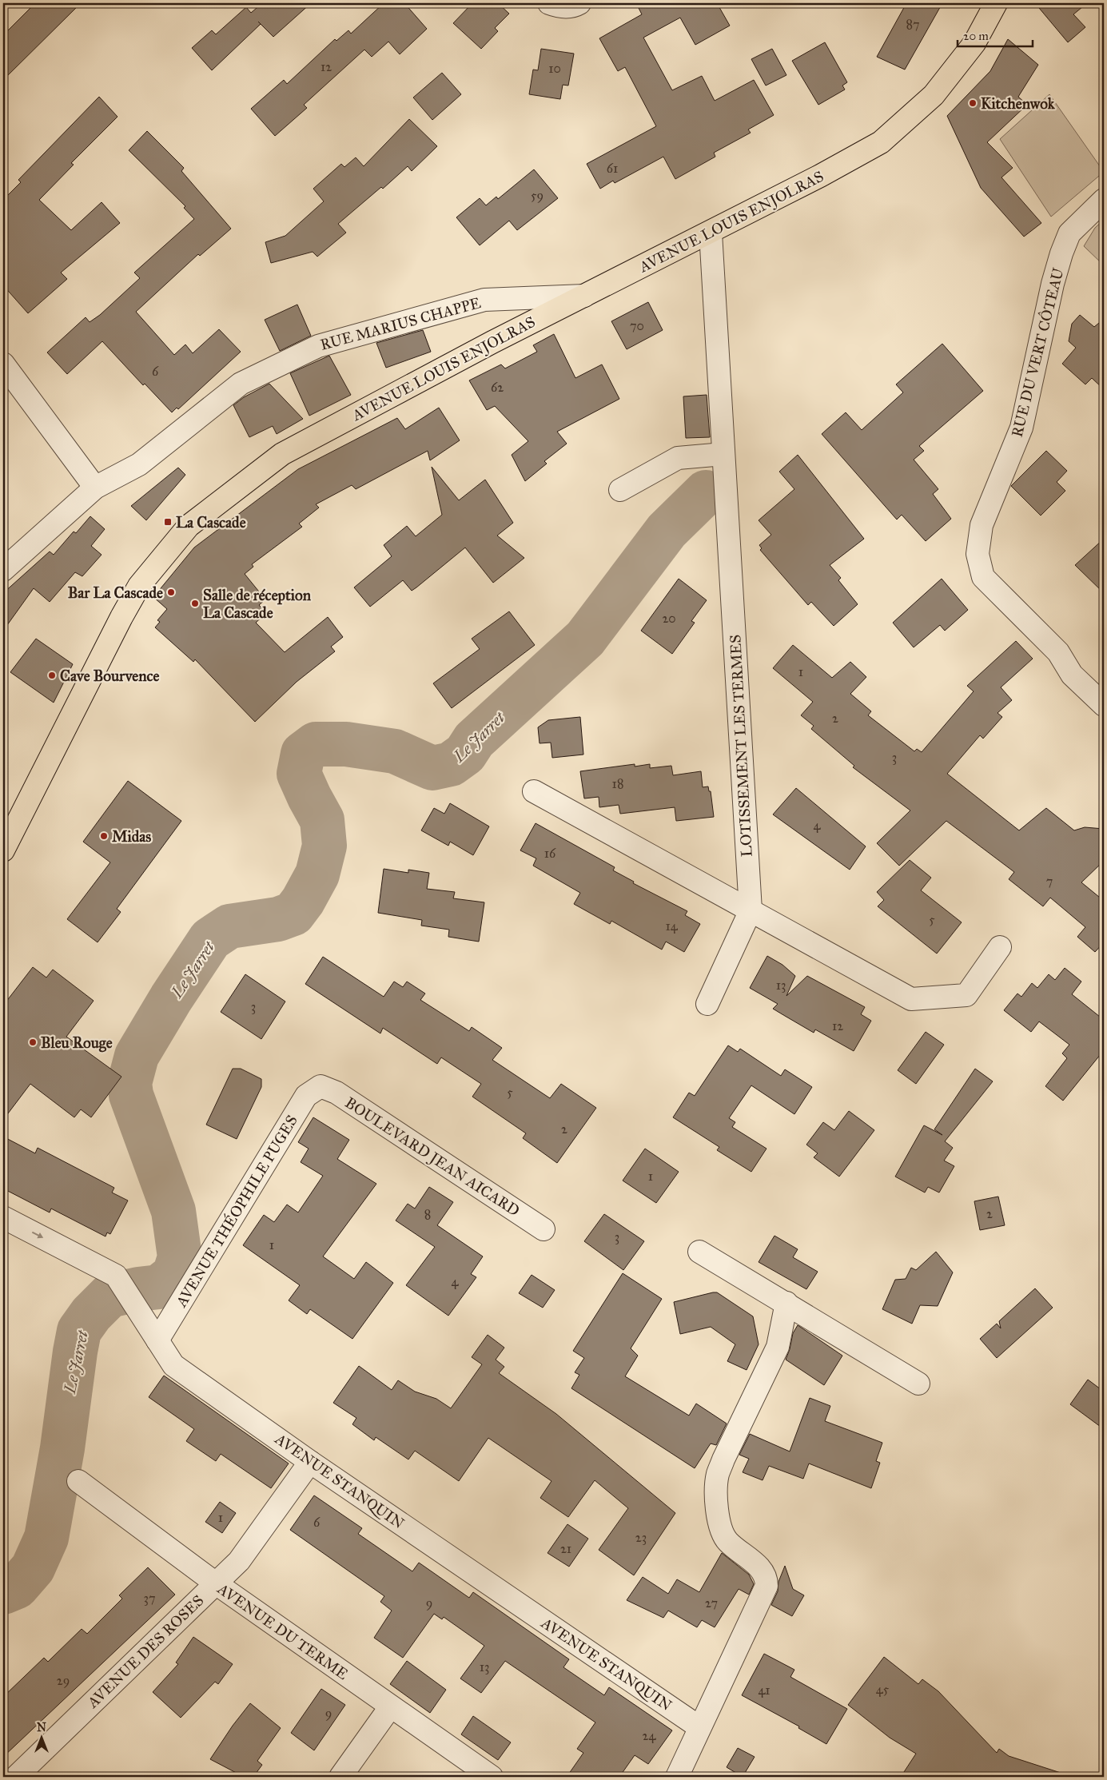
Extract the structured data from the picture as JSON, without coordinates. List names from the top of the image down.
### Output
{
  "streets": {
    "main road": ["AVENUE LOUIS ENJOLRAS"],
    "street": [
      "RUE MARIUS CHAPPE",
      "RUE DU VERT CÔTEAU",
      "LOTISSEMENT LES TERMES",
      "BOULEVARD JEAN AICARD",
      "AVENUE THÉOPHILE PUGES",
      "AVENUE STANQUIN",
      "AVENUE DU TERME",
      "AVENUE DES ROSES"
    ]
  },
  "crossings": [
    ["AVENUE LOUIS ENJOLRAS", "RUE MARIUS CHAPPE"],
    ["AVENUE LOUIS ENJOLRAS", "LOTISSEMENT LES TERMES"],
    ["BOULEVARD JEAN AICARD", "AVENUE THÉOPHILE PUGES"],
    ["AVENUE THÉOPHILE PUGES", "AVENUE STANQUIN"],
    ["AVENUE STANQUIN", "AVENUE DES ROSES"],
    ["AVENUE DU TERME", "AVENUE DES ROSES"]
  ],
  "water": ["Le Jarret"],
  "places": {
    "other": [
      "Kitchenwok",
      "Bar La Cascade",
      "Salle de réception La Cascade",
      "Cave Bourvence",
      "Midas",
      "Bleu Rouge"
    ],
    "transit": ["La Cascade"]
  },
  "house_numbers": [
    "87",
    "12",
    "10",
    "61",
    "59",
    "70",
    "6",
    "62",
    "20",
    "1",
    "2",
    "3",
    "18",
    "4",
    "16",
    "7",
    "5",
    "14",
    "13",
    "3",
    "12",
    "5",
    "2",
    "1",
    "2",
    "8",
    "3",
    "1",
    "4",
    "1",
    "6",
    "23",
    "21",
    "37",
    "9",
    "27",
    "13",
    "29",
    "45",
    "41",
    "9",
    "24"
  ],
  "scale_bar": "20 m",
  "north": "top"
}
